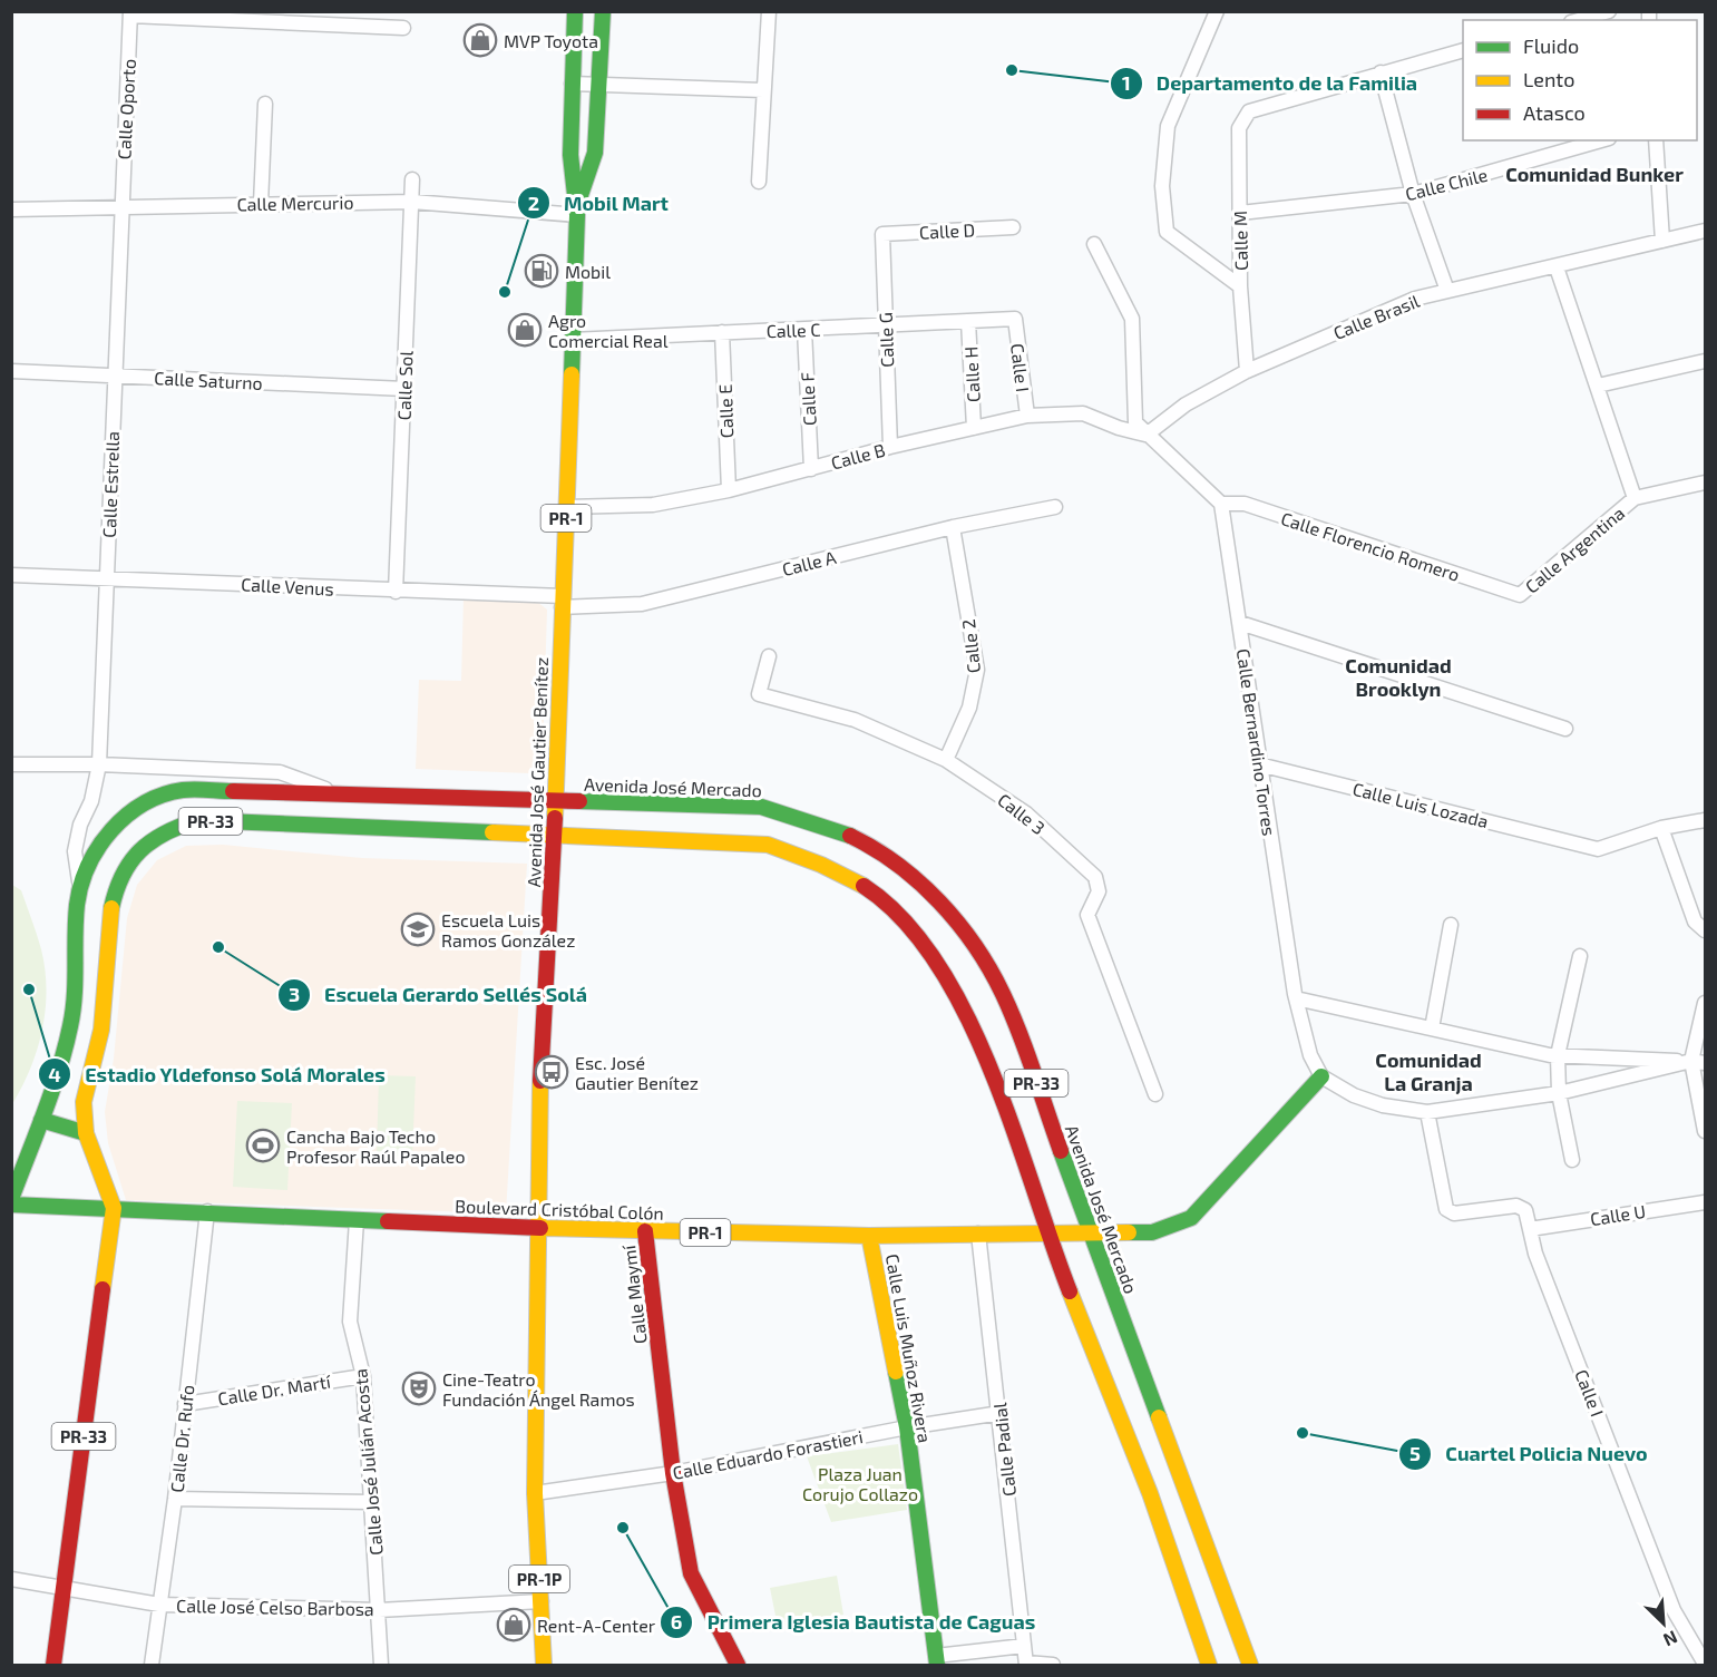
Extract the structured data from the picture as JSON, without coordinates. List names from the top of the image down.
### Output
{
  "streets": {
    "main road": [
      "PR-1",
      "Avenida José Gautier Benítez",
      "Avenida José Mercado",
      "PR-33",
      "Boulevard Cristóbal Colón",
      "Calle Maymí",
      "Calle Luis Muñoz Rivera",
      "PR-1P"
    ],
    "street": [
      "Calle Oporto",
      "Calle Chile",
      "Calle Mercurio",
      "Calle D",
      "Calle M",
      "Calle Brasil",
      "Calle C",
      "Calle G",
      "Calle I",
      "Calle H",
      "Calle Saturno",
      "Calle Sol",
      "Calle F",
      "Calle E",
      "Calle B",
      "Calle Estrella",
      "Calle Florencio Romero",
      "Calle Argentina",
      "Calle A",
      "Calle Venus",
      "Calle 2",
      "Calle Bernardino Torres",
      "Calle Luis Lozada",
      "Calle 3",
      "Calle U",
      "Calle Dr. Martí",
      "Calle Dr. Rufo",
      "Calle Padial",
      "Calle Eduardo Forastieri",
      "Calle José Julián Acosta",
      "Calle José Celso Barbosa"
    ]
  },
  "crossings": [
    ["Calle Oporto", "Calle Mercurio"],
    ["Calle Oporto", "Calle Estrella"],
    ["Calle Chile", "Calle M"],
    ["Calle Mercurio", "Calle Sol"],
    ["Calle Mercurio", "Calle Estrella"],
    ["Calle Mercurio", "Avenida José Gautier Benítez"],
    ["Calle D", "Calle G"],
    ["Calle M", "Calle Brasil"],
    ["Calle Brasil", "Calle B"],
    ["Calle C", "Calle G"],
    ["Calle C", "Calle I"],
    ["Calle C", "Calle H"],
    ["Calle C", "Calle F"],
    ["Calle C", "Calle E"],
    ["Calle C", "Avenida José Gautier Benítez"],
    ["Calle G", "Calle B"],
    ["Calle I", "Calle B"],
    ["Calle I", "Calle U"],
    ["Calle H", "Calle B"],
    ["Calle Saturno", "Calle Sol"],
    ["Calle Saturno", "Calle Estrella"],
    ["Calle Sol", "Calle Venus"],
    ["Calle F", "Calle B"],
    ["Calle E", "Calle B"],
    ["Calle B", "Avenida José Gautier Benítez"],
    ["Calle Estrella", "Calle Venus"],
    ["Calle Estrella", "Avenida José Mercado"],
    ["Calle Florencio Romero", "Calle Argentina"],
    ["Calle Florencio Romero", "Calle Bernardino Torres"],
    ["Calle A", "Calle Venus"],
    ["Calle A", "Calle 2"],
    ["Calle A", "Avenida José Gautier Benítez"],
    ["Calle Venus", "Avenida José Gautier Benítez"],
    ["Calle 2", "Calle 3"],
    ["Calle Bernardino Torres", "Calle Luis Lozada"],
    ["Calle Bernardino Torres", "Boulevard Cristóbal Colón"],
    ["Avenida José Gautier Benítez", "Avenida José Mercado"],
    ["Avenida José Gautier Benítez", "PR-33"],
    ["Avenida José Gautier Benítez", "Boulevard Cristóbal Colón"],
    ["Avenida José Gautier Benítez", "Calle Eduardo Forastieri"],
    ["Avenida José Gautier Benítez", "Calle José Celso Barbosa"],
    ["Avenida José Mercado", "Boulevard Cristóbal Colón"],
    ["PR-33", "Boulevard Cristóbal Colón"],
    ["PR-33", "Calle José Celso Barbosa"],
    ["Boulevard Cristóbal Colón", "Calle Maymí"],
    ["Boulevard Cristóbal Colón", "Calle Luis Muñoz Rivera"],
    ["Boulevard Cristóbal Colón", "Calle Dr. Rufo"],
    ["Boulevard Cristóbal Colón", "Calle Padial"],
    ["Boulevard Cristóbal Colón", "Calle José Julián Acosta"],
    ["Calle Maymí", "Calle Eduardo Forastieri"],
    ["Calle Luis Muñoz Rivera", "Calle Eduardo Forastieri"],
    ["Calle Dr. Martí", "Calle Dr. Rufo"],
    ["Calle Dr. Martí", "Calle José Julián Acosta"],
    ["Calle Dr. Rufo", "Calle José Celso Barbosa"],
    ["Calle Padial", "Calle Eduardo Forastieri"],
    ["Calle José Julián Acosta", "Calle José Celso Barbosa"]
  ],
  "districts": ["Comunidad Bunker", "Comunidad Brooklyn", "Comunidad La Granja"],
  "parks": ["Plaza Juan Corujo Collazo"],
  "places": {
    "shop": ["MVP Toyota", "Agro Comercial Real", "Rent-A-Center"],
    "other": [
      "Departamento de la Familia",
      "Mobil Mart",
      "Escuela Gerardo Sellés Solá",
      "Estadio Yldefonso Solá Morales",
      "Cuartel Policia Nuevo",
      "Primera Iglesia Bautista de Caguas"
    ],
    "fuel station": ["Mobil"],
    "school or university": ["Escuela Luis Ramos González"],
    "bus stop": ["Esc. José Gautier Benítez"],
    "sports": ["Cancha Bajo Techo Profesor Raúl Papaleo"],
    "theatre": ["Cine-Teatro Fundación Ángel Ramos"]
  },
  "legend": ["Fluido", "Lento", "Atasco"],
  "north": "bottom right"
}
